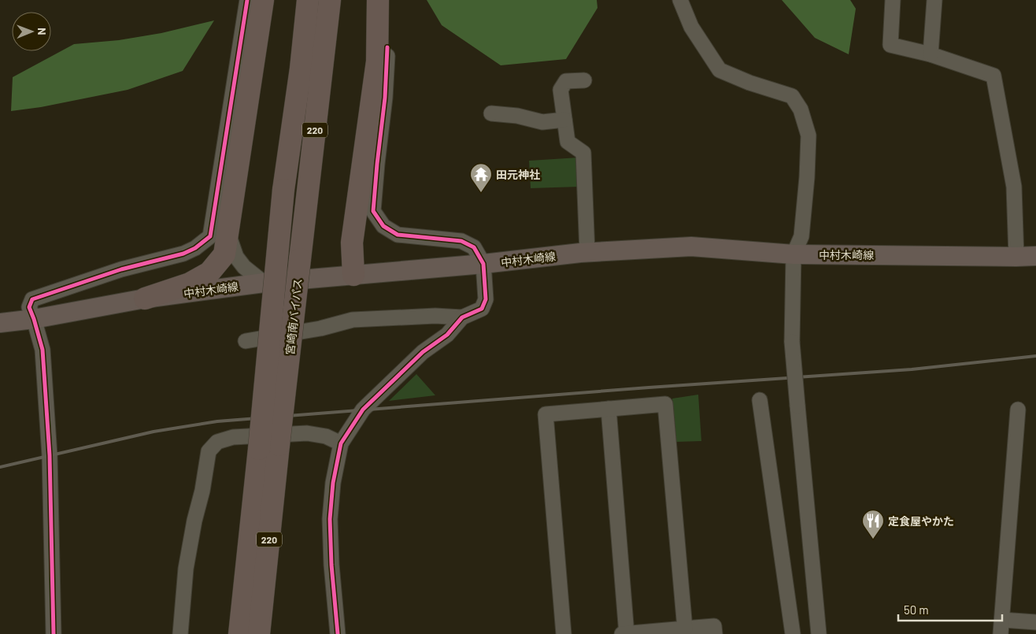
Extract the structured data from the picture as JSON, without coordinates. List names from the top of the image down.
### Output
{
  "streets": {
    "highway": ["220", "宮崎南バイパス"],
    "main road": ["中村木崎線"]
  },
  "places": {
    "temple": ["田元神社"],
    "restaurant": ["定食屋やかた"]
  },
  "scale_bar": "50 m",
  "north": "right"
}
